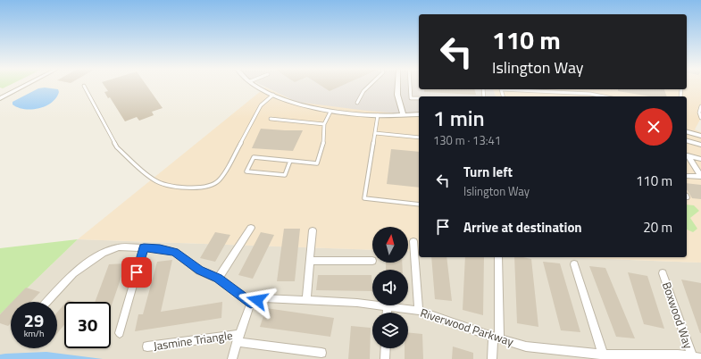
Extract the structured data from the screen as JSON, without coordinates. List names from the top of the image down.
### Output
{
  "streets": {
    "street": ["Boxwood Way", "Riverwood Parkway", "Jasmine Triangle"]
  },
  "crossings": [
    ["Boxwood Way", "Riverwood Parkway"]
  ],
  "north": "top",
  "page": {
    "turn": ["110 m", "Islington Way"],
    "heading": ["1 min", "130 m · 13:41"],
    "list": [
      {
        "name": "Turn left",
        "note": "Islington Way",
        "value": "110 m"
      },
      {
        "name": "Arrive at destination",
        "value": "20 m"
      }
    ],
    "speed": "29 km/h",
    "limit": "30"
  }
}
